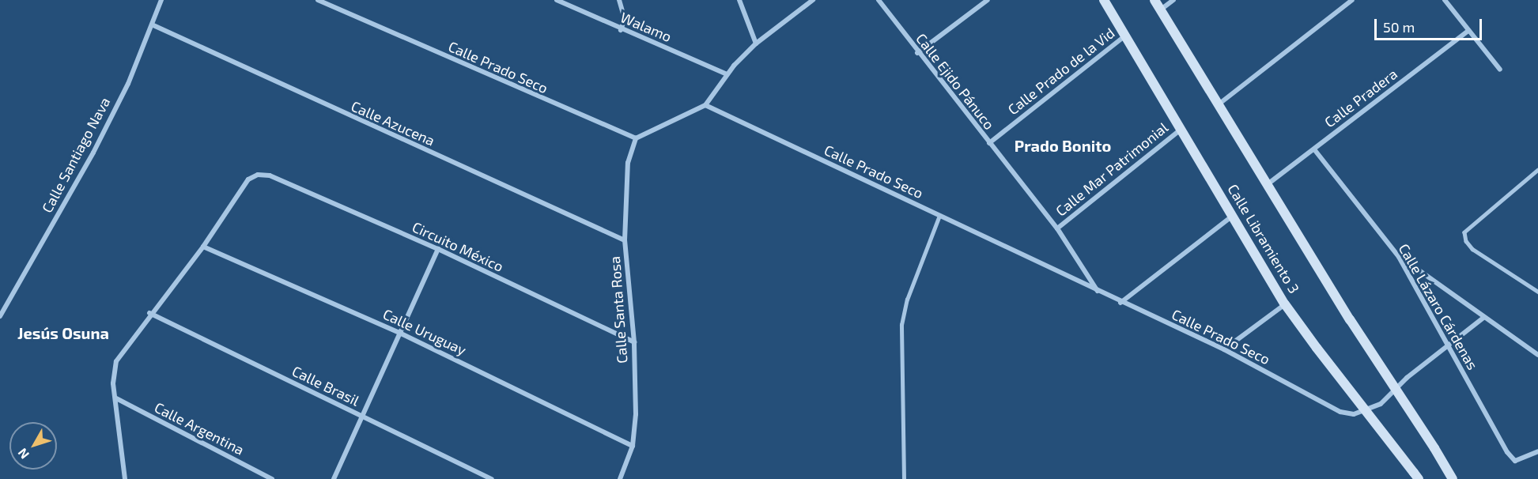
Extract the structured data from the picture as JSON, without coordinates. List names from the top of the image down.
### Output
{
  "streets": {
    "street": [
      "Walamo",
      "Calle Prado Seco",
      "Calle Prado de la Vid",
      "Calle Ejido Pánuco",
      "Calle Pradera",
      "Calle Azucena",
      "Calle Santiago Nava",
      "Calle Mar Patrimonial",
      "Calle Libramiento 3",
      "Circuito México",
      "Calle Lázaro Cárdenas",
      "Calle Santa Rosa",
      "Calle Uruguay",
      "Calle Brasil",
      "Calle Argentina"
    ]
  },
  "crossings": [
    ["Calle Prado Seco", "Calle Ejido Pánuco"],
    ["Calle Prado Seco", "Calle Lázaro Cárdenas"],
    ["Calle Prado Seco", "Calle Santa Rosa"],
    ["Calle Prado de la Vid", "Calle Ejido Pánuco"],
    ["Calle Prado de la Vid", "Calle Libramiento 3"],
    ["Calle Ejido Pánuco", "Calle Mar Patrimonial"],
    ["Calle Pradera", "Calle Lázaro Cárdenas"],
    ["Calle Azucena", "Calle Santiago Nava"],
    ["Calle Azucena", "Calle Santa Rosa"],
    ["Calle Mar Patrimonial", "Calle Libramiento 3"],
    ["Circuito México", "Calle Santa Rosa"],
    ["Circuito México", "Calle Uruguay"],
    ["Calle Santa Rosa", "Calle Uruguay"]
  ],
  "districts": ["Prado Bonito", "Jesús Osuna"],
  "scale_bar": "50 m",
  "north": "bottom left"
}
